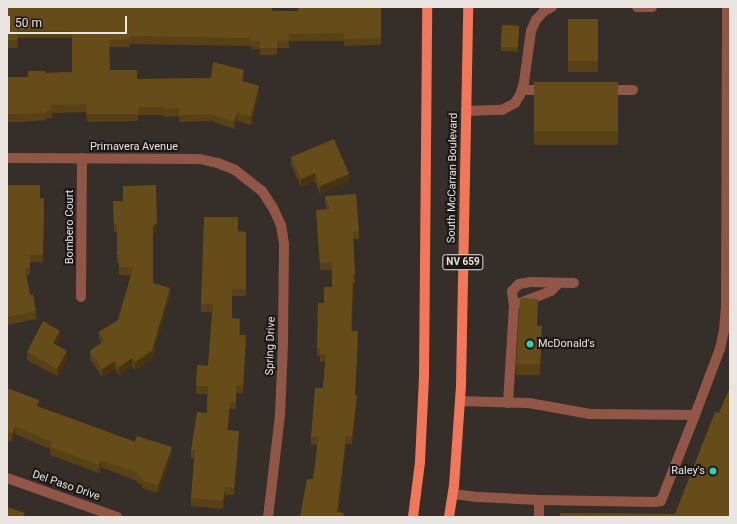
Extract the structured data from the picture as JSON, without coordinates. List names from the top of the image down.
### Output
{
  "streets": {
    "main road": ["South McCarran Boulevard", "NV 659"],
    "street": [
      "Primavera Avenue",
      "Bombero Court",
      "Spring Drive",
      "Del Paso Drive"
    ]
  },
  "crossings": [
    ["Primavera Avenue", "Bombero Court"],
    ["Primavera Avenue", "Spring Drive"]
  ],
  "places": ["McDonald's", "Raley's"],
  "scale_bar": "50 m"
}
